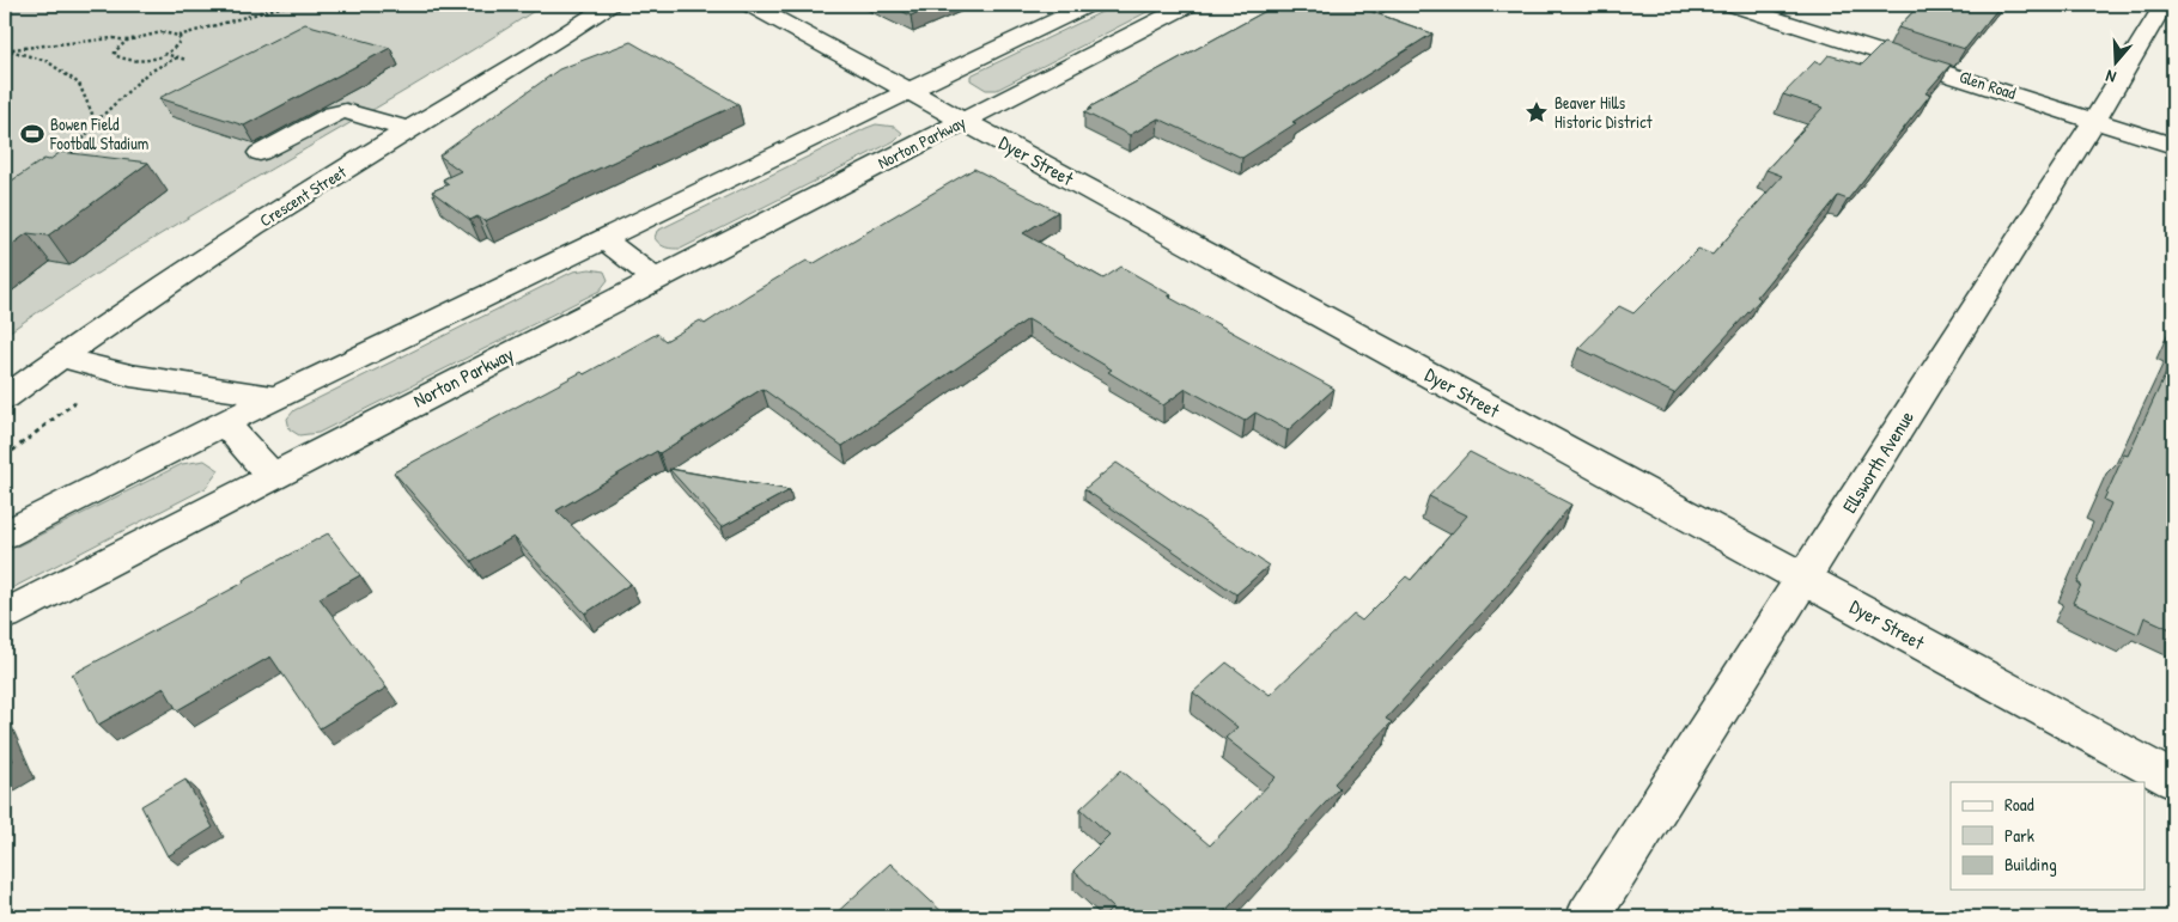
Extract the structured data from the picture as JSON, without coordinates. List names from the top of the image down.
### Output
{
  "streets": {
    "street": [
      "Glen Road",
      "Norton Parkway",
      "Dyer Street",
      "Crescent Street",
      "Ellsworth Avenue"
    ]
  },
  "crossings": [
    ["Glen Road", "Ellsworth Avenue"],
    ["Norton Parkway", "Dyer Street"],
    ["Dyer Street", "Ellsworth Avenue"]
  ],
  "places": {
    "place": ["Beaver Hills Historic District"],
    "sports": ["Bowen Field Football Stadium"]
  },
  "legend": ["Road", "Park", "Building"],
  "north": "bottom"
}
